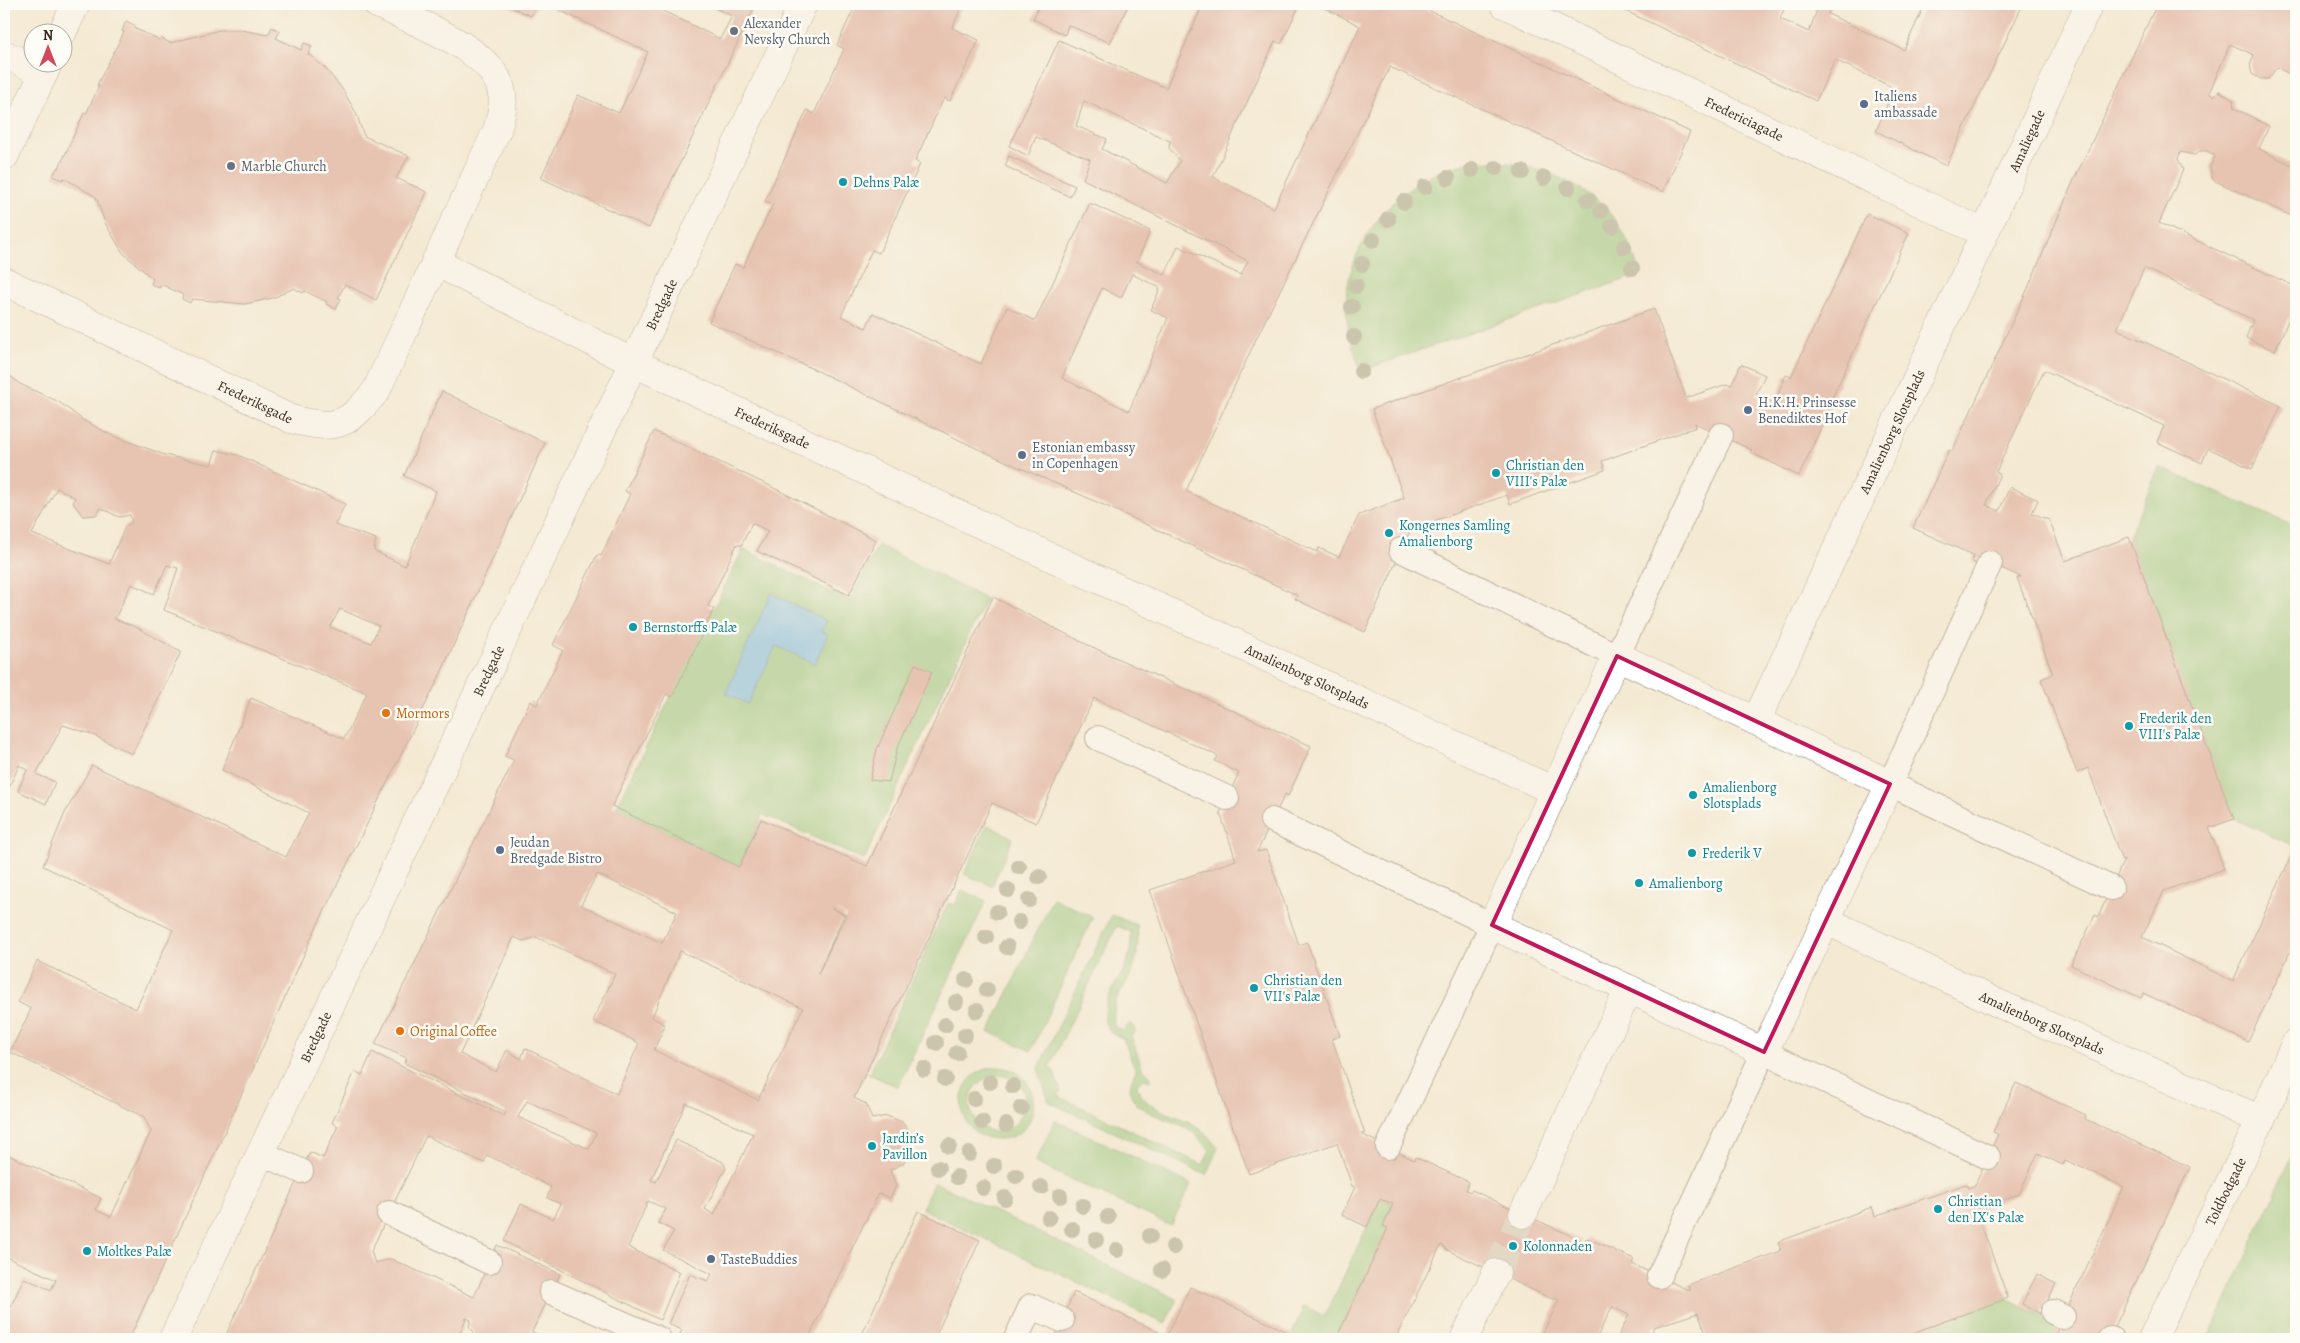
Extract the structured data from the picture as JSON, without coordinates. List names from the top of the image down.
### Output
{
  "streets": {
    "street": [
      "Fredericiagade",
      "Amaliegade",
      "Bredgade",
      "Frederiksgade",
      "Amalienborg Slotsplads",
      "Toldbodgade"
    ]
  },
  "crossings": [
    ["Fredericiagade", "Amaliegade"],
    ["Amaliegade", "Amalienborg Slotsplads"],
    ["Bredgade", "Frederiksgade"],
    ["Frederiksgade", "Amalienborg Slotsplads"],
    ["Amalienborg Slotsplads", "Toldbodgade"]
  ],
  "places": [
    "Alexander Nevsky Church",
    "Italiens ambassade",
    "Marble Church",
    "Dehns Palæ",
    "H.K.H. Prinsesse Benediktes Hof",
    "Estonian embassy in Copenhagen",
    "Christian den VIII's Palæ",
    "Kongernes Samling Amalienborg",
    "Bernstorffs Palæ",
    "Mormors",
    "Frederik den VIII's Palæ",
    "Amalienborg Slotsplads",
    "Jeudan Bredgade Bistro",
    "Frederik V",
    "Amalienborg",
    "Christian den VII's Palæ",
    "Original Coffee",
    "Jardin’s Pavillon",
    "Christian den IX's Palæ",
    "Kolonnaden",
    "Moltkes Palæ",
    "TasteBuddies"
  ],
  "north": "top"
}
